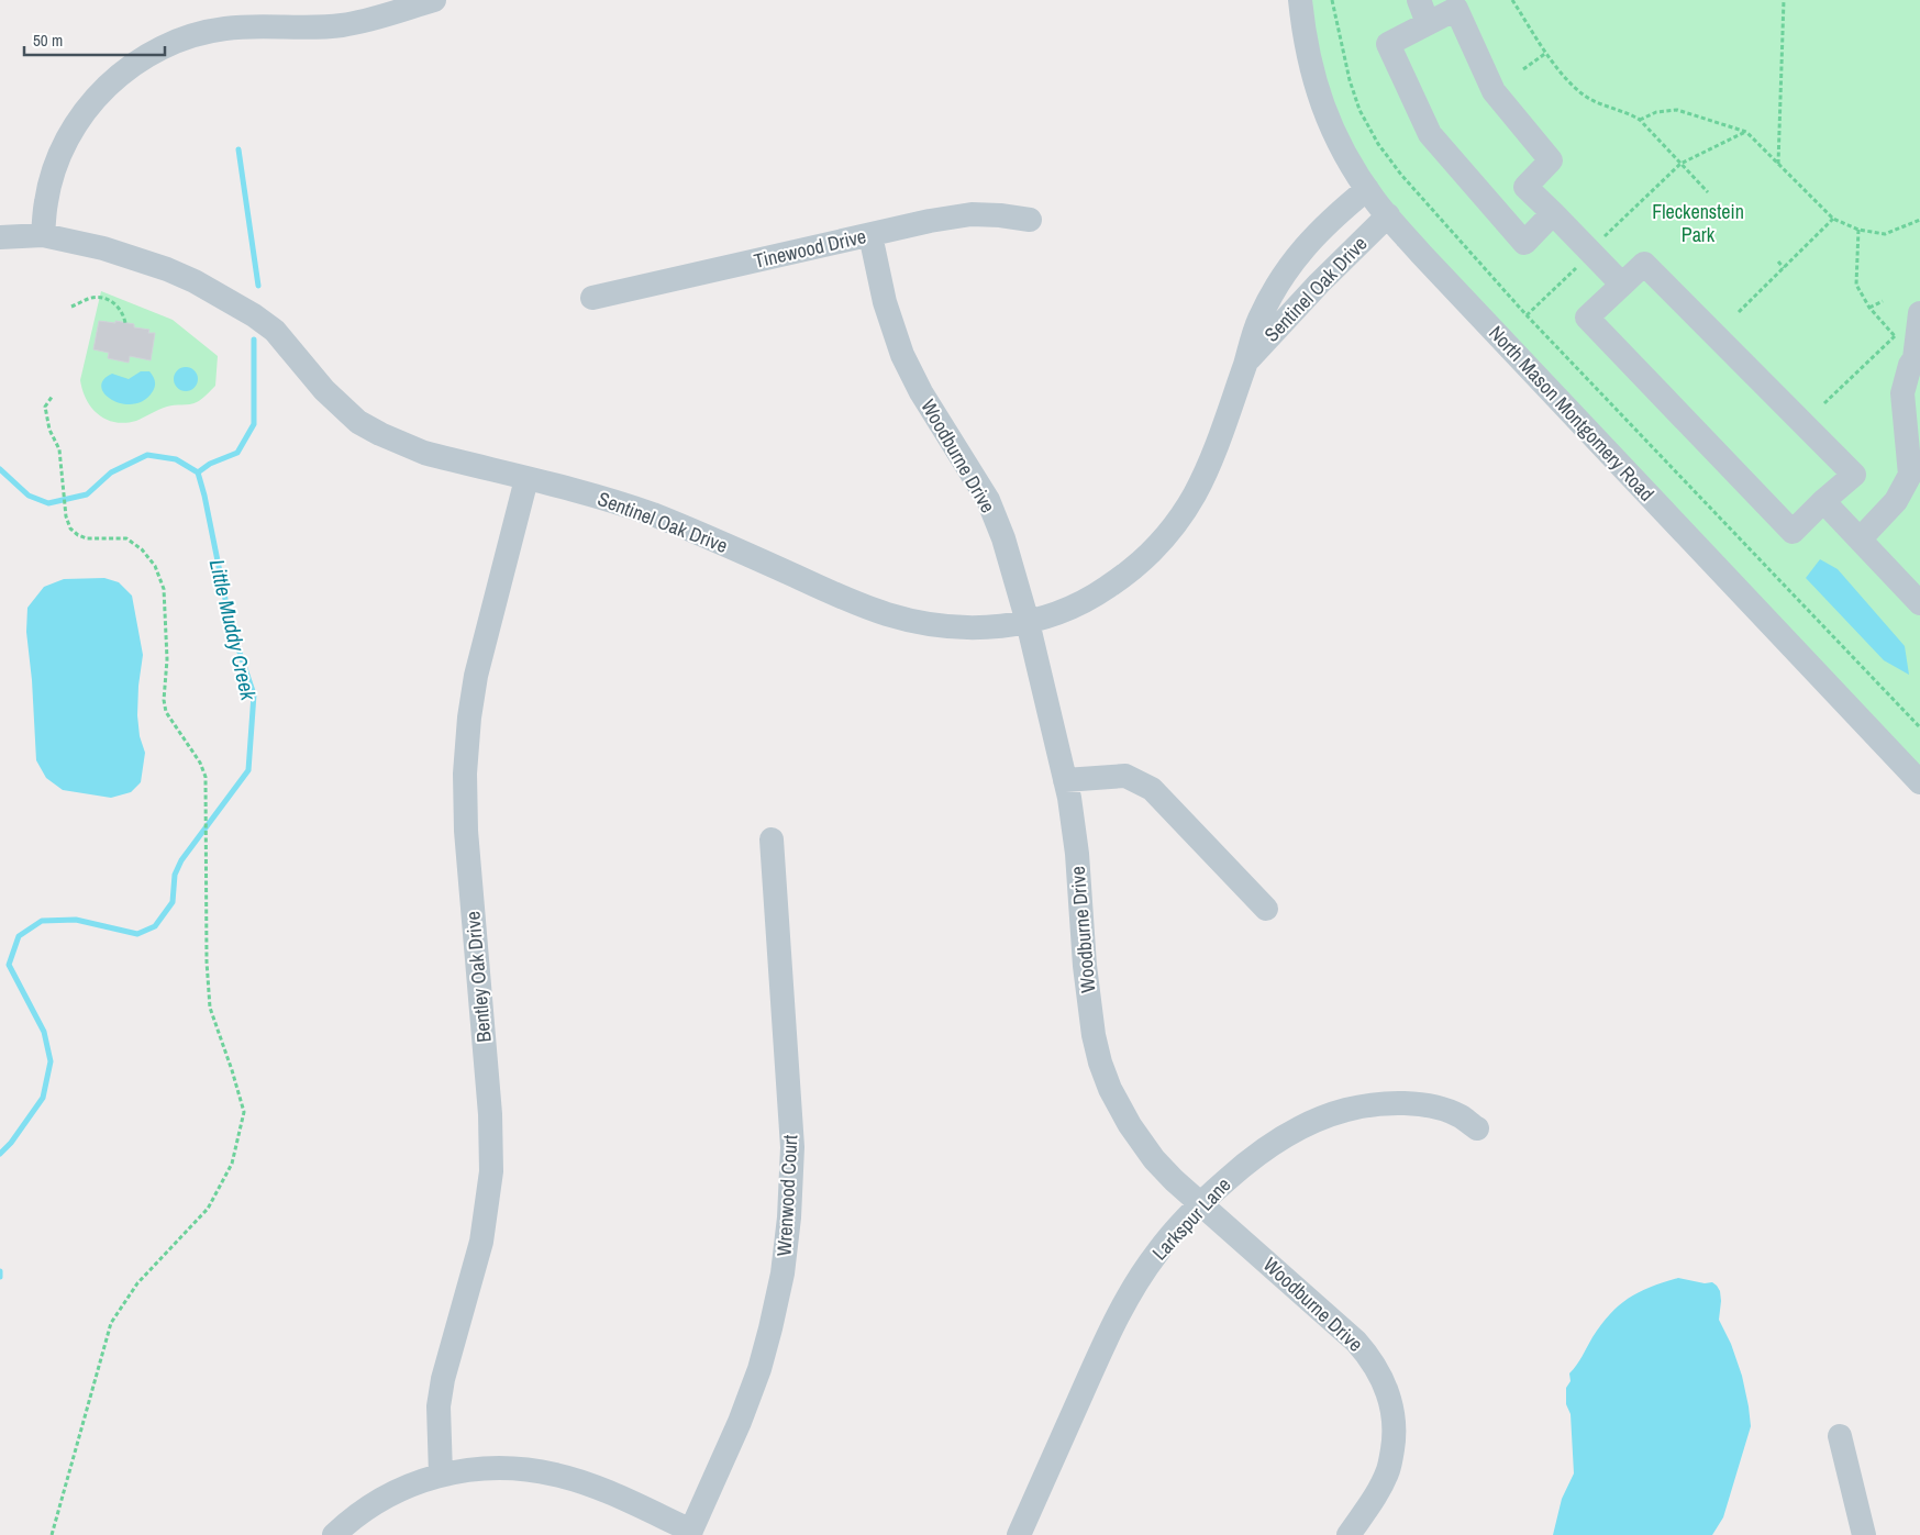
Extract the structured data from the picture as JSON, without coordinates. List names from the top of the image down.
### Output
{
  "streets": {
    "street": [
      "Tinewood Drive",
      "Sentinel Oak Drive",
      "North Mason Montgomery Road",
      "Woodburne Drive",
      "Bentley Oak Drive",
      "Wrenwood Court",
      "Larkspur Lane"
    ]
  },
  "crossings": [
    ["Tinewood Drive", "Woodburne Drive"],
    ["Sentinel Oak Drive", "North Mason Montgomery Road"],
    ["Sentinel Oak Drive", "Woodburne Drive"],
    ["Sentinel Oak Drive", "Bentley Oak Drive"],
    ["Woodburne Drive", "Larkspur Lane"]
  ],
  "water": ["Little Muddy Creek"],
  "parks": ["Fleckenstein Park"],
  "scale_bar": "50 m"
}
